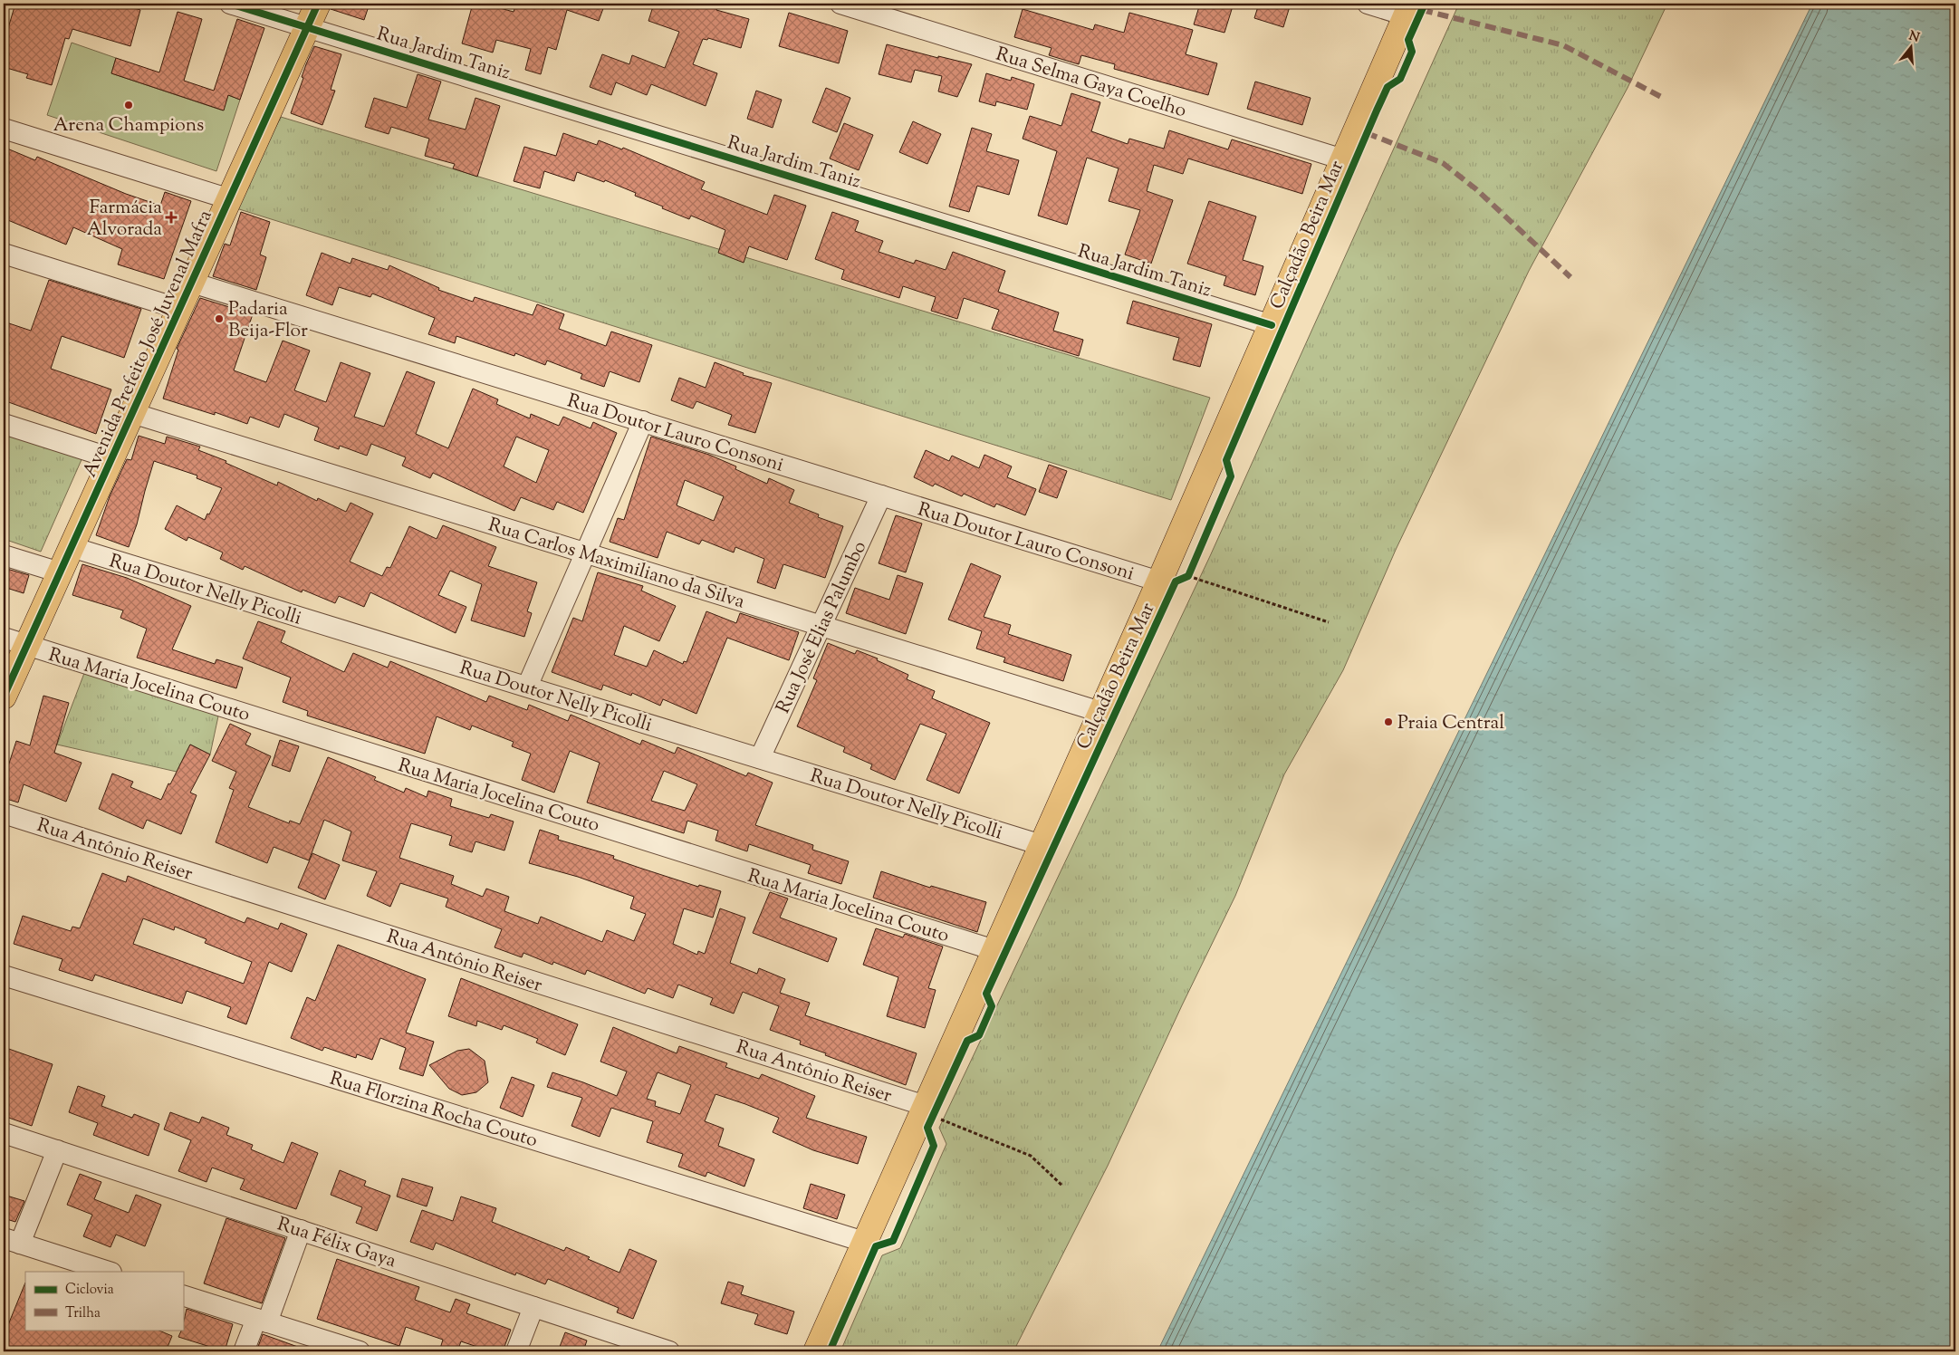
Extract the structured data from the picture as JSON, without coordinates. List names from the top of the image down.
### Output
{
  "streets": {
    "main road": ["Avenida Prefeito José Juvenal Mafra"],
    "street": [
      "Rua Jardim Taniz",
      "Rua Selma Gaya Coelho",
      "Rua Doutor Lauro Consoni",
      "Rua Carlos Maximiliano da Silva",
      "Rua Doutor Nelly Picolli",
      "Rua José Elias Palumbo",
      "Rua Maria Jocelina Couto",
      "Rua Antônio Reiser",
      "Rua Florzina Rocha Couto",
      "Rua Félix Gaya"
    ],
    "cycle path": ["Calçadão Beira Mar"]
  },
  "crossings": [
    ["Rua Jardim Taniz", "Avenida Prefeito José Juvenal Mafra"],
    ["Avenida Prefeito José Juvenal Mafra", "Rua Doutor Lauro Consoni"],
    ["Avenida Prefeito José Juvenal Mafra", "Rua Carlos Maximiliano da Silva"],
    ["Avenida Prefeito José Juvenal Mafra", "Rua Doutor Nelly Picolli"],
    ["Avenida Prefeito José Juvenal Mafra", "Rua Maria Jocelina Couto"],
    ["Rua Doutor Lauro Consoni", "Rua José Elias Palumbo"],
    ["Rua Carlos Maximiliano da Silva", "Rua José Elias Palumbo"],
    ["Rua Doutor Nelly Picolli", "Rua José Elias Palumbo"]
  ],
  "places": {
    "other": ["Arena Champions", "Padaria Beija-Flor", "Praia Central"],
    "health": ["Farmácia Alvorada"]
  },
  "legend": ["Ciclovia", "Trilha"],
  "north": "top"
}
